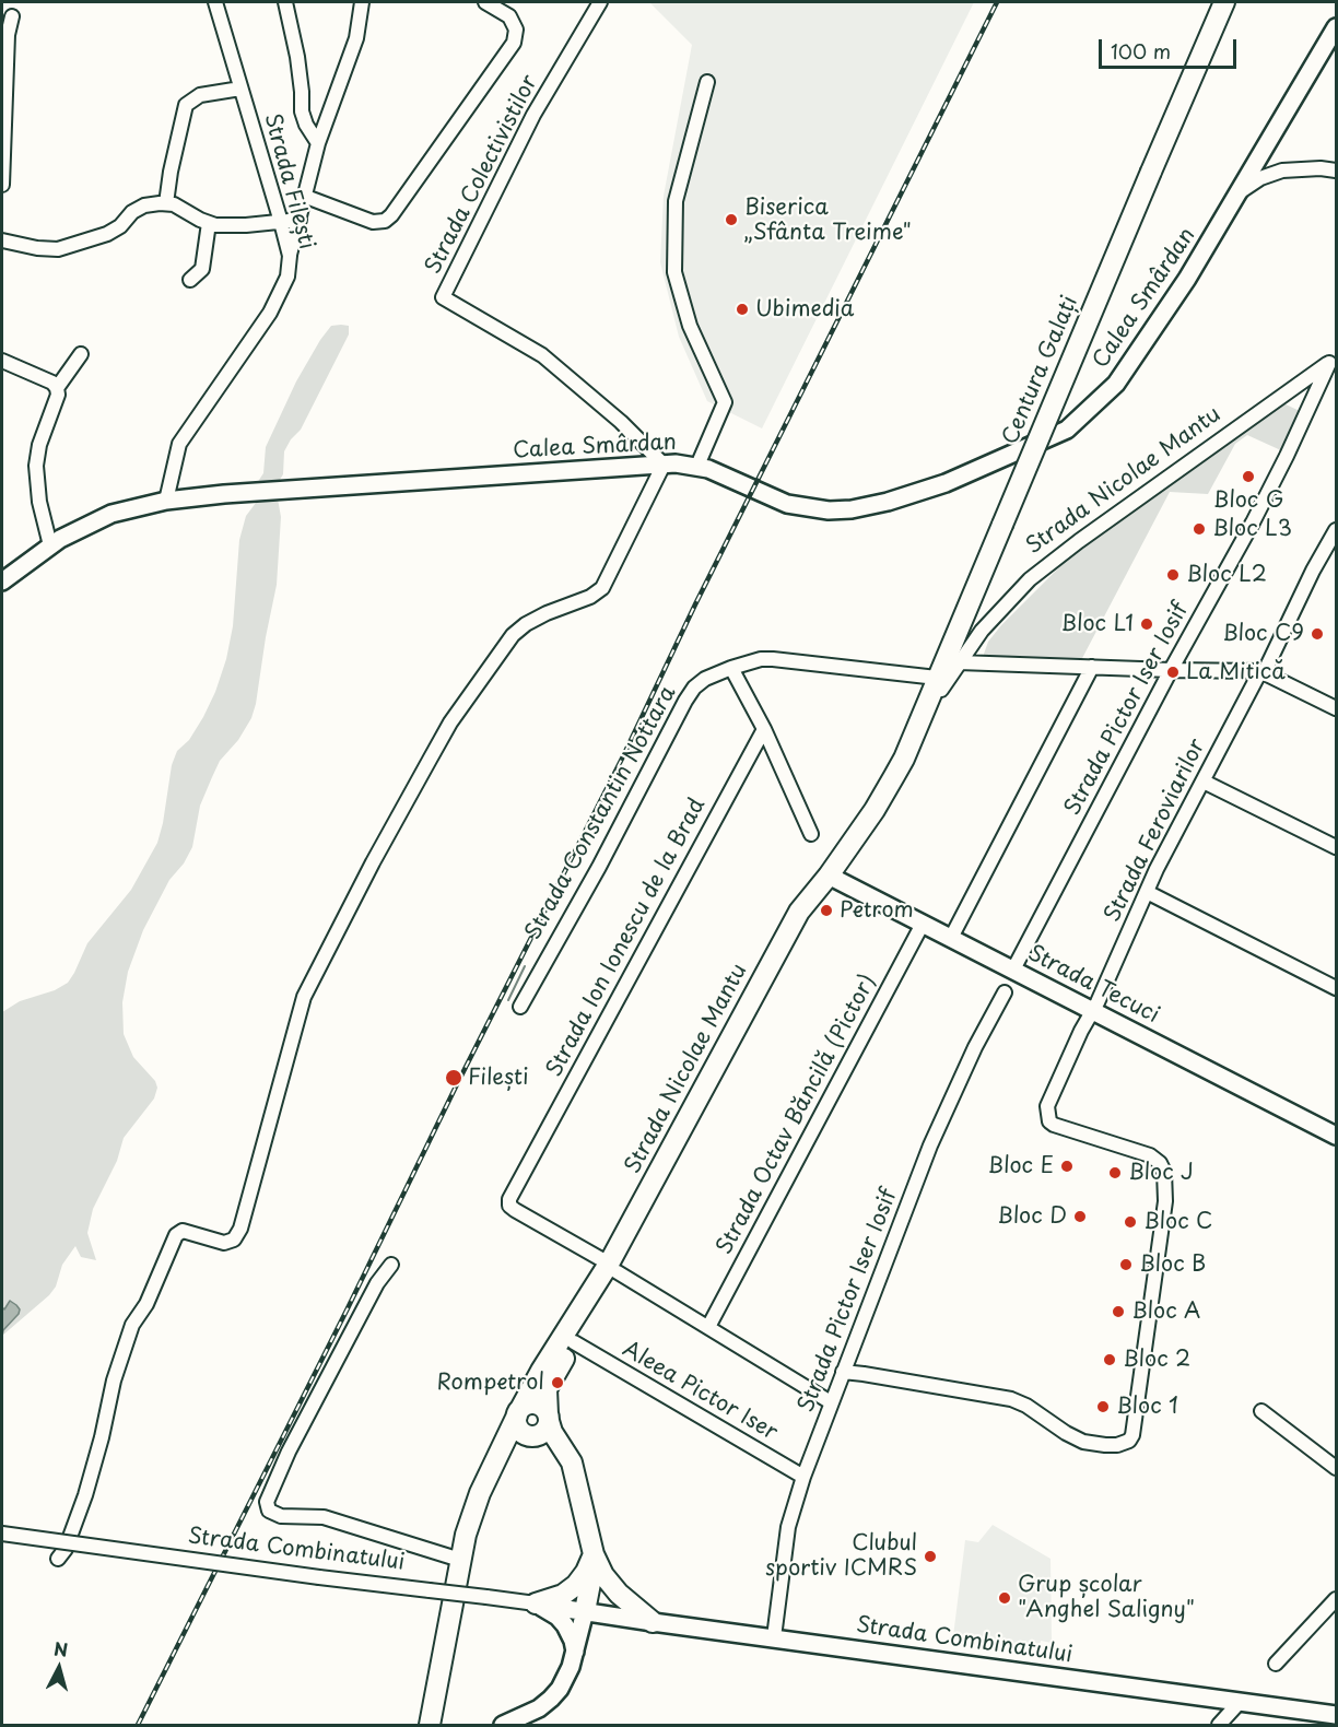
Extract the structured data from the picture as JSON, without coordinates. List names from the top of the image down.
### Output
{
  "streets": {
    "highway": ["Centura Galați"],
    "main road": ["Calea Smârdan", "Strada Tecuci", "Strada Combinatului"],
    "street": [
      "Strada Colectivistilor",
      "Strada Filești",
      "Strada Nicolae Mantu",
      "Strada Pictor Iser Iosif",
      "Strada Constantin Nottara",
      "Strada Feroviarilor",
      "Strada Ion Ionescu de la Brad",
      "Strada Octav Băncilă (Pictor)",
      "Aleea Pictor Iser"
    ]
  },
  "crossings": [
    ["Strada Colectivistilor", "Calea Smârdan"],
    ["Strada Filești", "Calea Smârdan"],
    ["Centura Galați", "Strada Nicolae Mantu"],
    ["Centura Galați", "Strada Constantin Nottara"],
    ["Strada Nicolae Mantu", "Strada Pictor Iser Iosif"],
    ["Strada Pictor Iser Iosif", "Strada Feroviarilor"],
    ["Strada Pictor Iser Iosif", "Strada Tecuci"],
    ["Strada Pictor Iser Iosif", "Aleea Pictor Iser"],
    ["Strada Pictor Iser Iosif", "Strada Combinatului"],
    ["Strada Feroviarilor", "Strada Tecuci"],
    ["Strada Tecuci", "Strada Octav Băncilă (Pictor)"]
  ],
  "places": [
    "Biserica „Sfânta Treime\"",
    "Ubimedia",
    "Bloc G",
    "Bloc L3",
    "Bloc L2",
    "Bloc L1",
    "Bloc C9",
    "La Mitică",
    "Petrom",
    "Filești",
    "Bloc E",
    "Bloc J",
    "Bloc D",
    "Bloc C",
    "Bloc B",
    "Bloc A",
    "Bloc 2",
    "Rompetrol",
    "Bloc 1",
    "Clubul sportiv ICMRS",
    "Grup școlar \"Anghel Saligny\""
  ],
  "scale_bar": "100 m",
  "north": "top"
}
